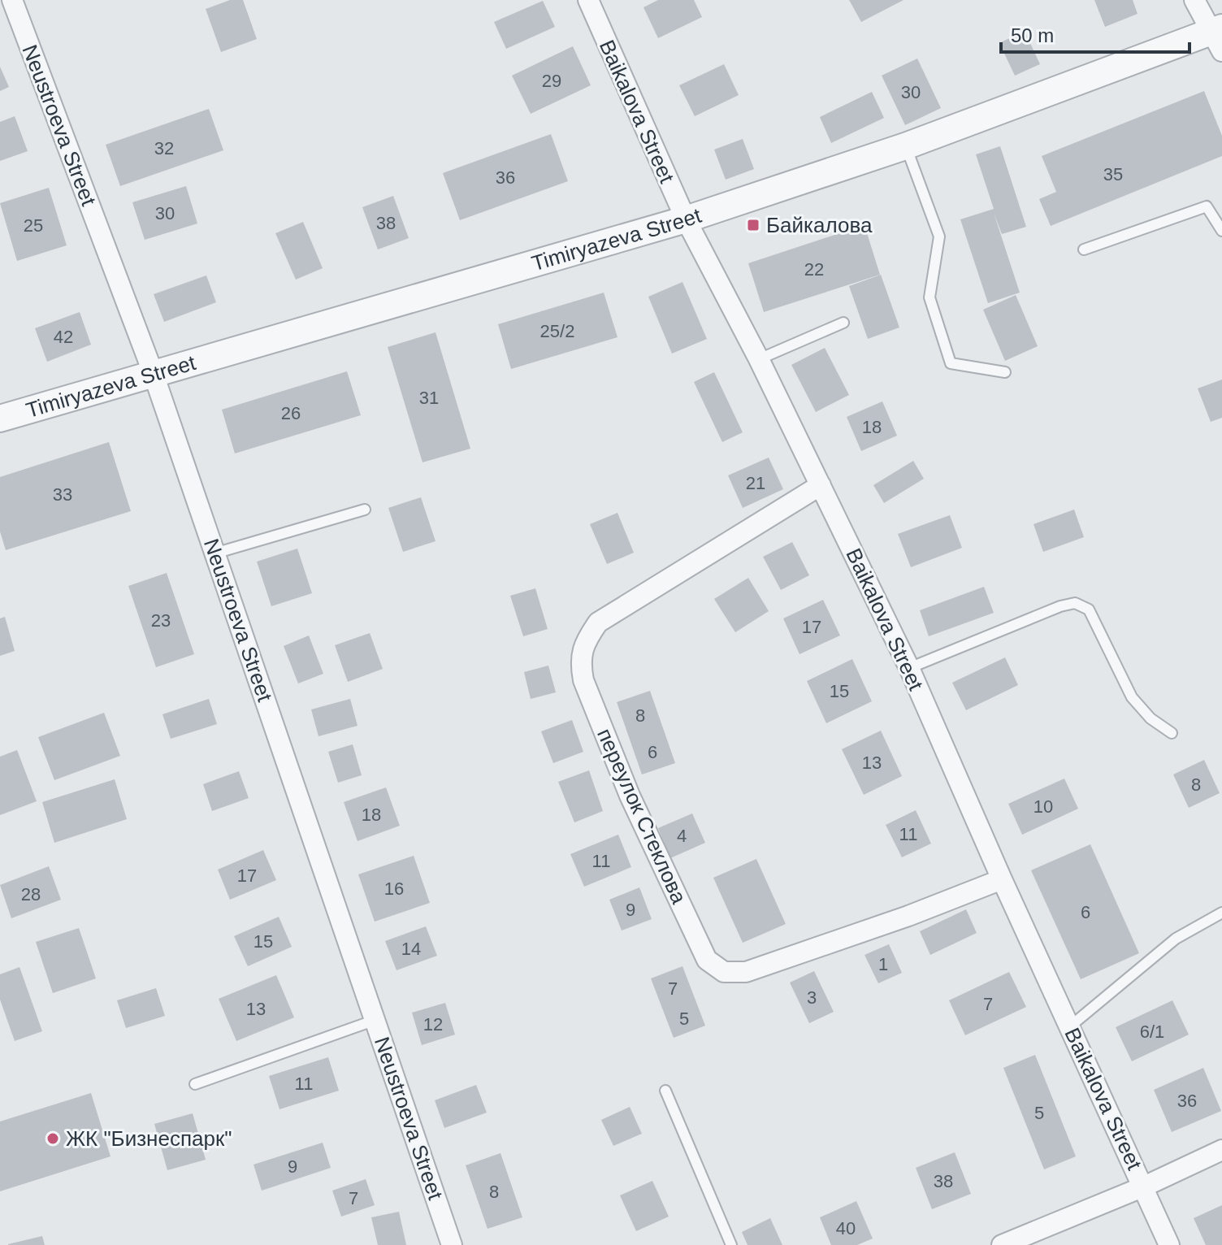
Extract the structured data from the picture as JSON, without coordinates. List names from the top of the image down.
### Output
{
  "streets": {
    "street": [
      "Baikalova Street",
      "Neustroeva Street",
      "Timiryazeva Street",
      "переулок Стеклова"
    ]
  },
  "crossings": [
    ["Baikalova Street", "Timiryazeva Street"],
    ["Baikalova Street", "переулок Стеклова"],
    ["Neustroeva Street", "Timiryazeva Street"]
  ],
  "places": {
    "transit": ["Байкалова"],
    "other": ["ЖК \"Бизнеспарк\""]
  },
  "house_numbers": [
    "29",
    "30",
    "32",
    "35",
    "36",
    "30",
    "38",
    "25",
    "22",
    "25/2",
    "42",
    "31",
    "26",
    "18",
    "21",
    "33",
    "23",
    "17",
    "15",
    "8",
    "6",
    "13",
    "8",
    "10",
    "18",
    "11",
    "4",
    "11",
    "17",
    "16",
    "28",
    "9",
    "6",
    "15",
    "14",
    "1",
    "7",
    "3",
    "7",
    "13",
    "5",
    "12",
    "6/1",
    "11",
    "36",
    "5",
    "9",
    "38",
    "8",
    "7",
    "40"
  ],
  "scale_bar": "50 m"
}
